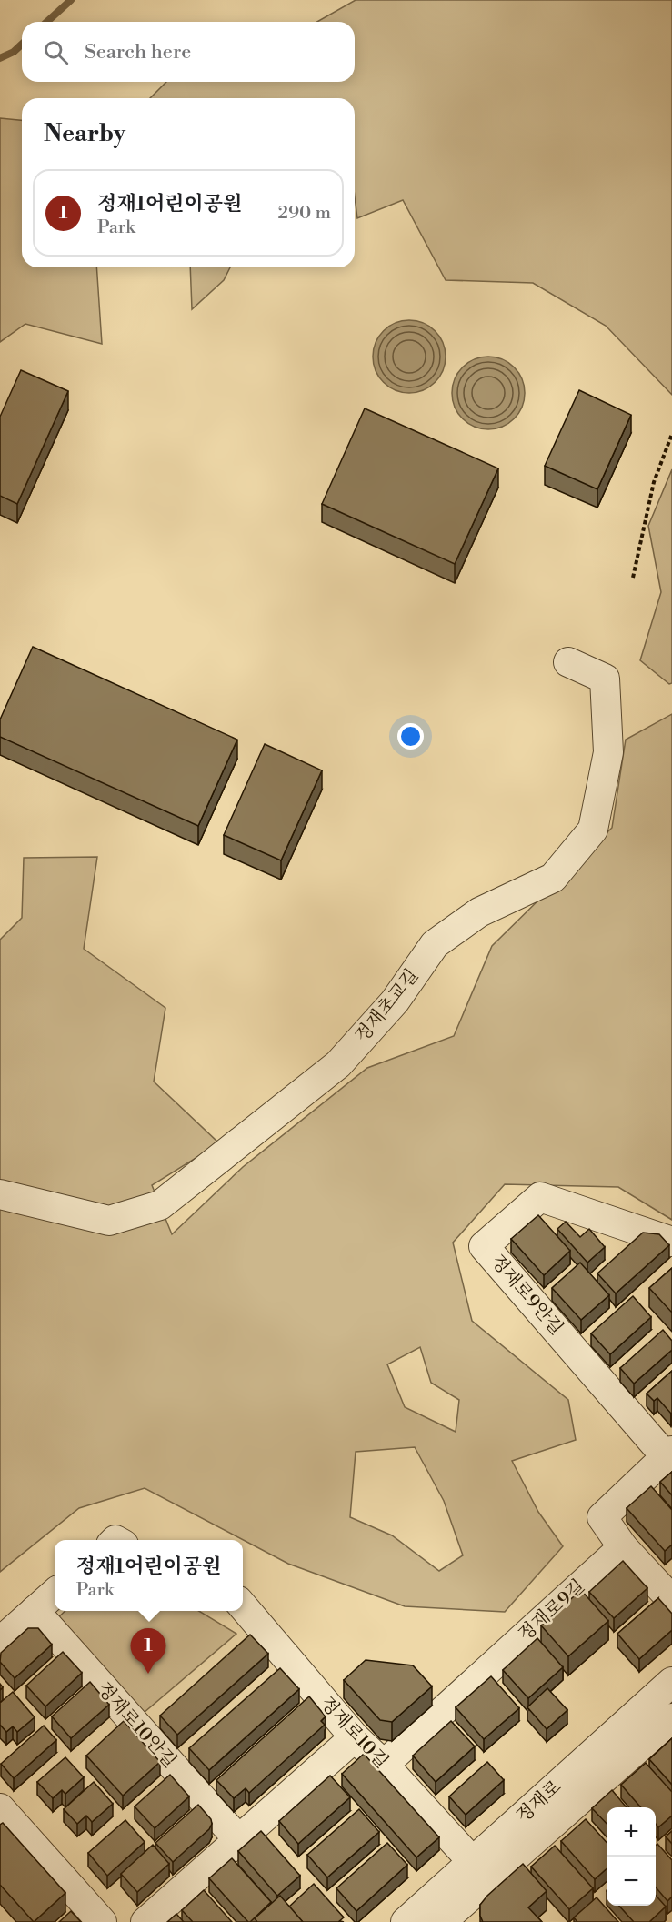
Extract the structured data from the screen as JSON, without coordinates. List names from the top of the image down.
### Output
{
  "streets": {
    "street": [
      "정재초교길",
      "정재로9안길",
      "정재로9길",
      "정재로10안길",
      "정재로10길",
      "정재로"
    ]
  },
  "crossings": [
    ["정재로9길", "정재로10길"],
    ["정재로10길", "정재로"]
  ],
  "page": {
    "search": "Search here",
    "heading": "Nearby",
    "list": [
      {
        "mark": "1",
        "name": "정재1어린이공원",
        "note": "Park",
        "value": "290 m"
      }
    ],
    "popup": ["정재1어린이공원", "Park"],
    "pins": "1",
    "map_buttons": ["+", "−"]
  }
}
